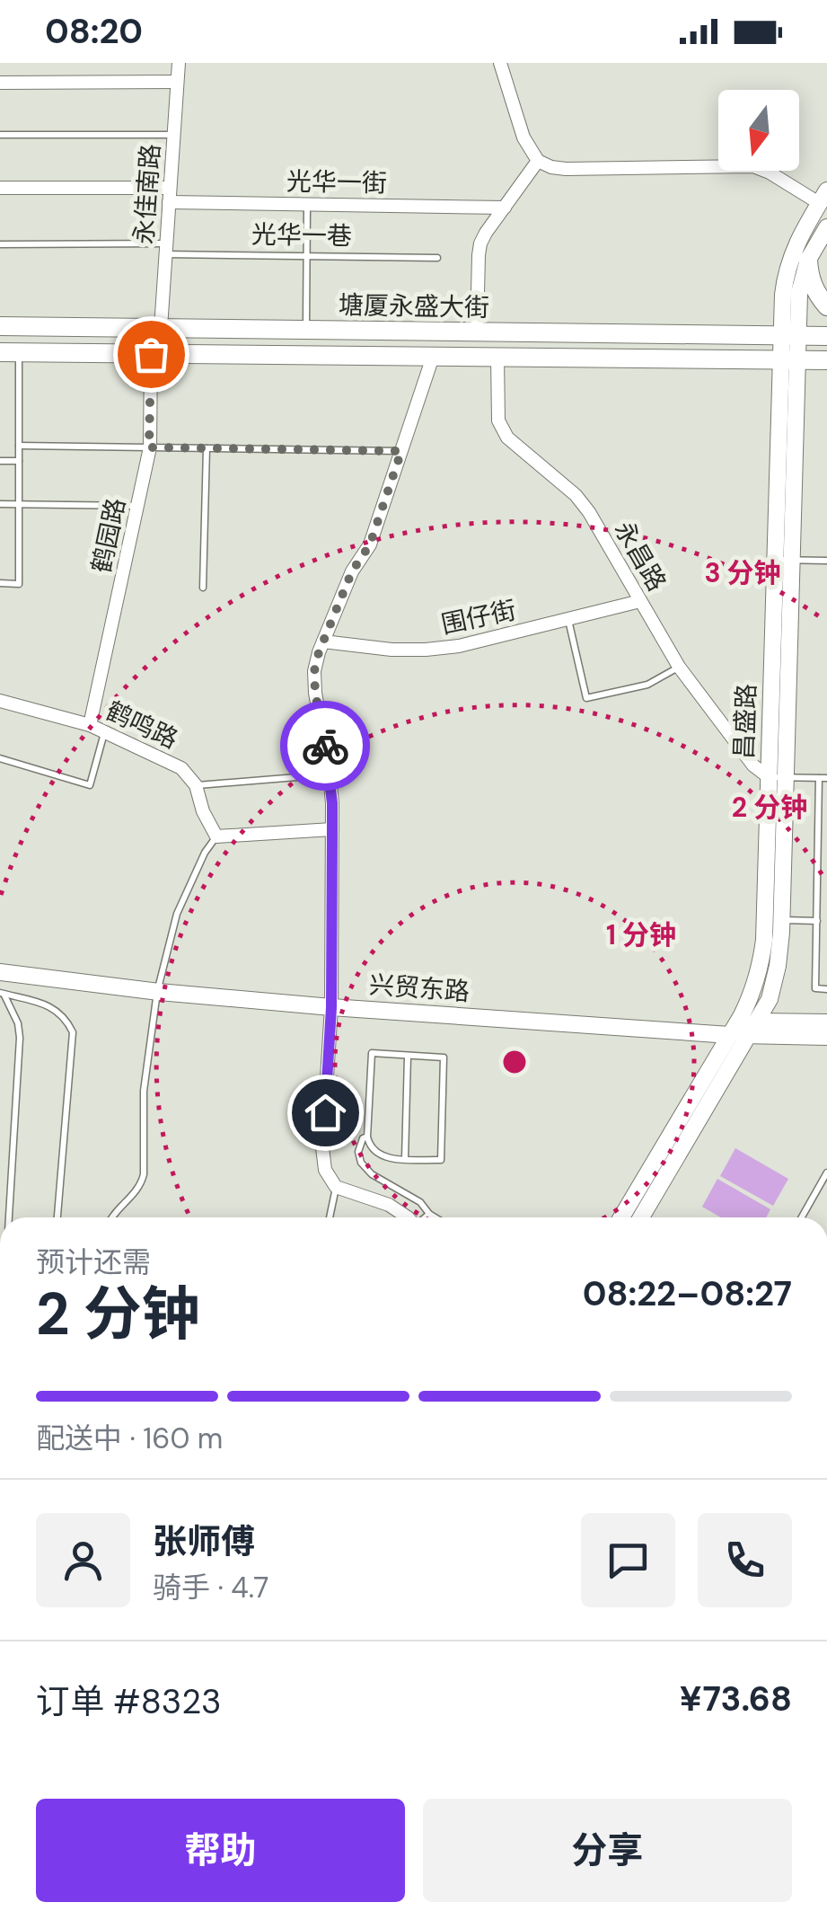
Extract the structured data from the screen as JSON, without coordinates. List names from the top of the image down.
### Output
{
  "streets": {
    "main road": ["塘厦永盛大街"],
    "street": [
      "光华一街",
      "永佳南路",
      "鹤园路",
      "永昌路",
      "围仔街",
      "昌盛路",
      "鹤鸣路",
      "兴贸东路"
    ],
    "lane": ["光华一巷"]
  },
  "crossings": [
    ["光华一街", "永佳南路"],
    ["永佳南路", "光华一巷"],
    ["永佳南路", "塘厦永盛大街"],
    ["塘厦永盛大街", "鹤园路"],
    ["塘厦永盛大街", "永昌路"],
    ["塘厦永盛大街", "昌盛路"],
    ["鹤园路", "鹤鸣路"],
    ["永昌路", "围仔街"],
    ["永昌路", "昌盛路"],
    ["昌盛路", "兴贸东路"]
  ],
  "north": "bottom",
  "page": {
    "status": "08:20",
    "heading": ["2 分钟", "预计还需", "08:22–08:27"],
    "panel": [
      "张师傅",
      "骑手 · 4.7",
      "订单 #8323",
      "¥73.68"
    ],
    "bar": "配送中 · 160 m",
    "buttons": ["帮助", "分享"]
  },
  "rings": ["3 分钟", "2 分钟", "1 分钟"]
}
